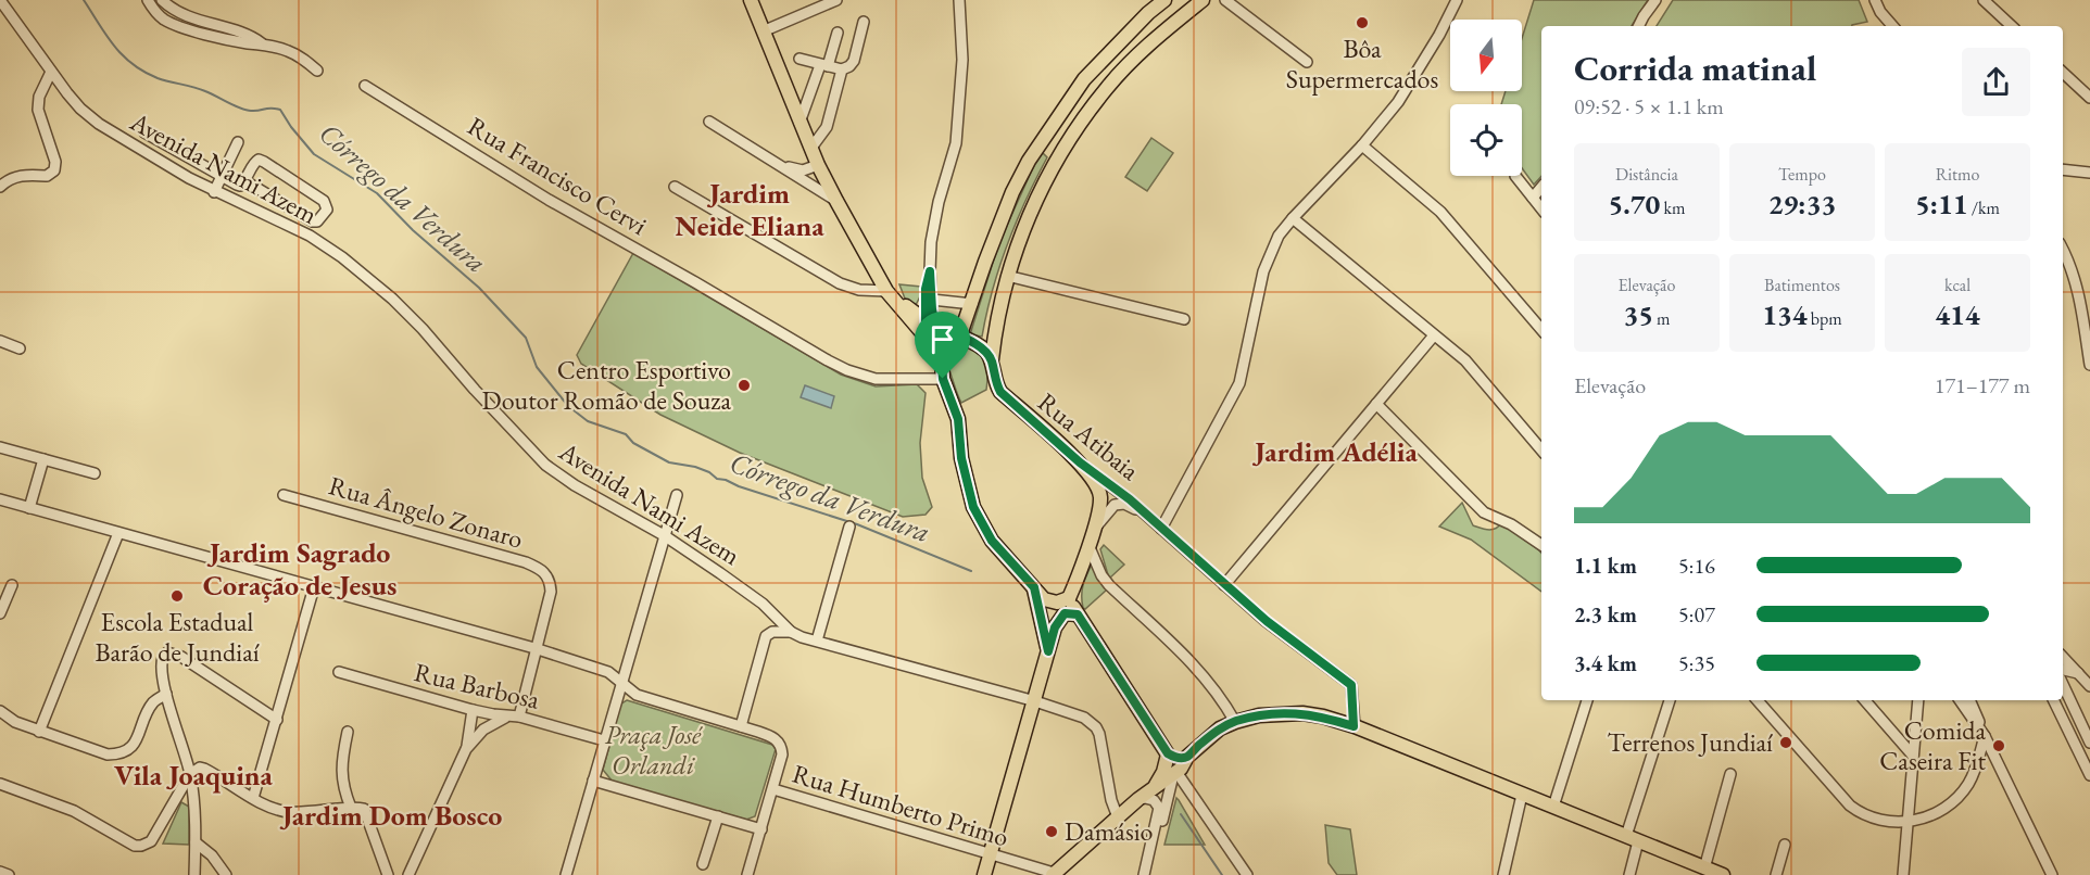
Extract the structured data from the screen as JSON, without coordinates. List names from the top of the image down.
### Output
{
  "streets": {
    "main road": ["Rua Atibaia"],
    "street": [
      "Avenida Nami Azem",
      "Rua Francisco Cervi",
      "Rua Ângelo Zonaro",
      "Rua Barbosa",
      "Rua Humberto Primo"
    ]
  },
  "districts": [
    "Jardim Neide Eliana",
    "Jardim Adélia",
    "Jardim Sagrado Coração de Jesus",
    "Vila Joaquina",
    "Jardim Dom Bosco"
  ],
  "water": ["Córrego da Verdura"],
  "parks": ["Praça José Orlandi"],
  "places": [
    "Bôa Supermercados",
    "Centro Esportivo Doutor Romão de Souza",
    "Escola Estadual Barão de Jundiaí",
    "Terrenos Jundiaí",
    "Comida Caseira Fit",
    "Damásio"
  ],
  "north": "bottom",
  "page": {
    "heading": ["Corrida matinal", "09:52 · 5 × 1.1 km"],
    "stats": [
      ["Distância", "5.70 km"],
      ["Tempo", "29:33"],
      ["Ritmo", "5:11 /km"],
      ["Elevação", "35 m"],
      ["Batimentos", "134 bpm"],
      ["kcal", "414"]
    ],
    "chart": ["Elevação", "171–177 m"],
    "list": [
      {
        "name": "1.1 km",
        "note": "5:16"
      },
      {
        "name": "2.3 km",
        "note": "5:07"
      },
      {
        "name": "3.4 km",
        "note": "5:35"
      }
    ]
  }
}
